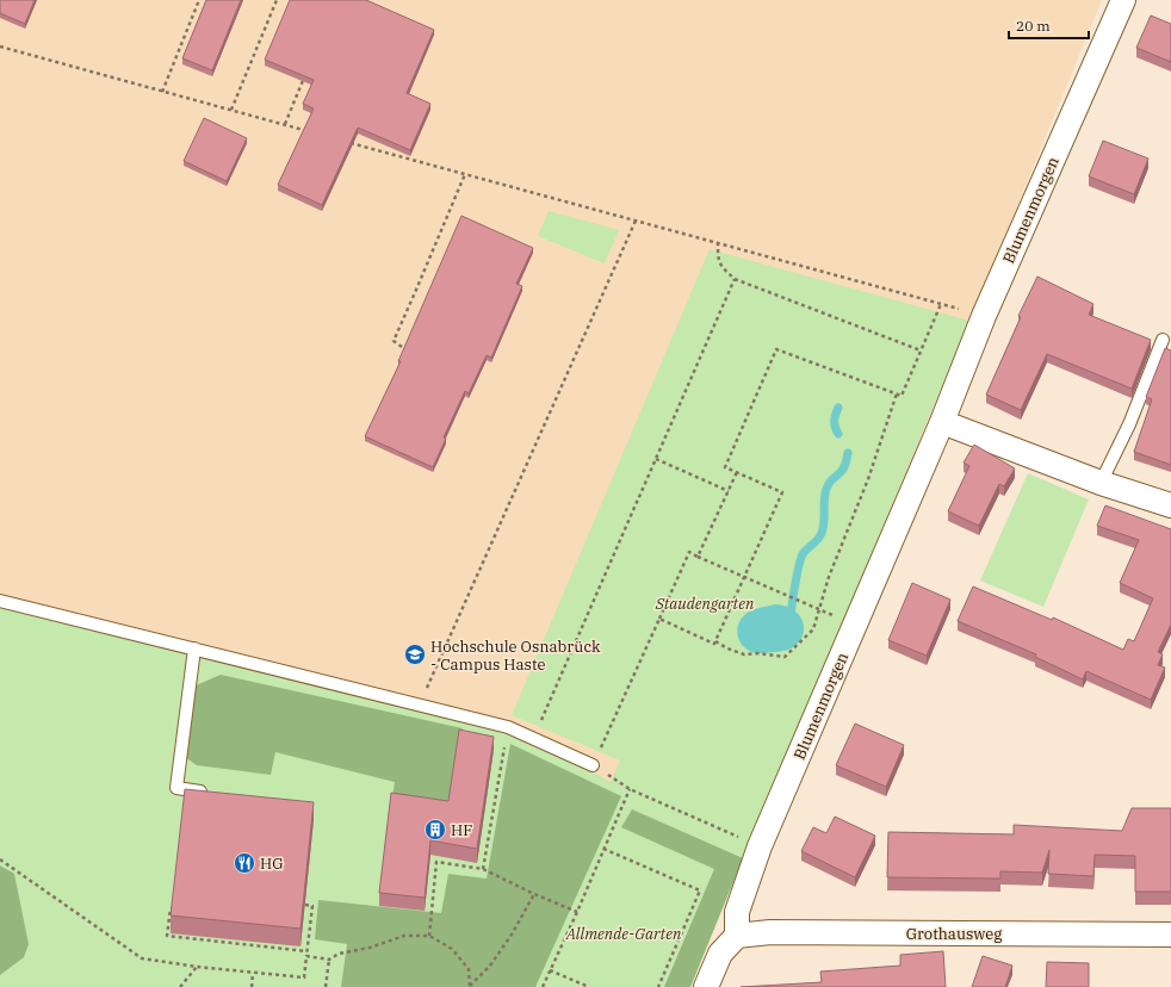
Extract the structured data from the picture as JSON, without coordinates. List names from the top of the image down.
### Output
{
  "streets": {
    "street": ["Blumenmorgen", "Grothausweg"]
  },
  "crossings": [
    ["Blumenmorgen", "Grothausweg"]
  ],
  "parks": ["Staudengarten", "Allmende-Garten"],
  "places": {
    "school or university": ["Hochschule Osnabrück - Campus Haste"],
    "building": ["HF"],
    "restaurant": ["HG"]
  },
  "scale_bar": "20 m"
}
